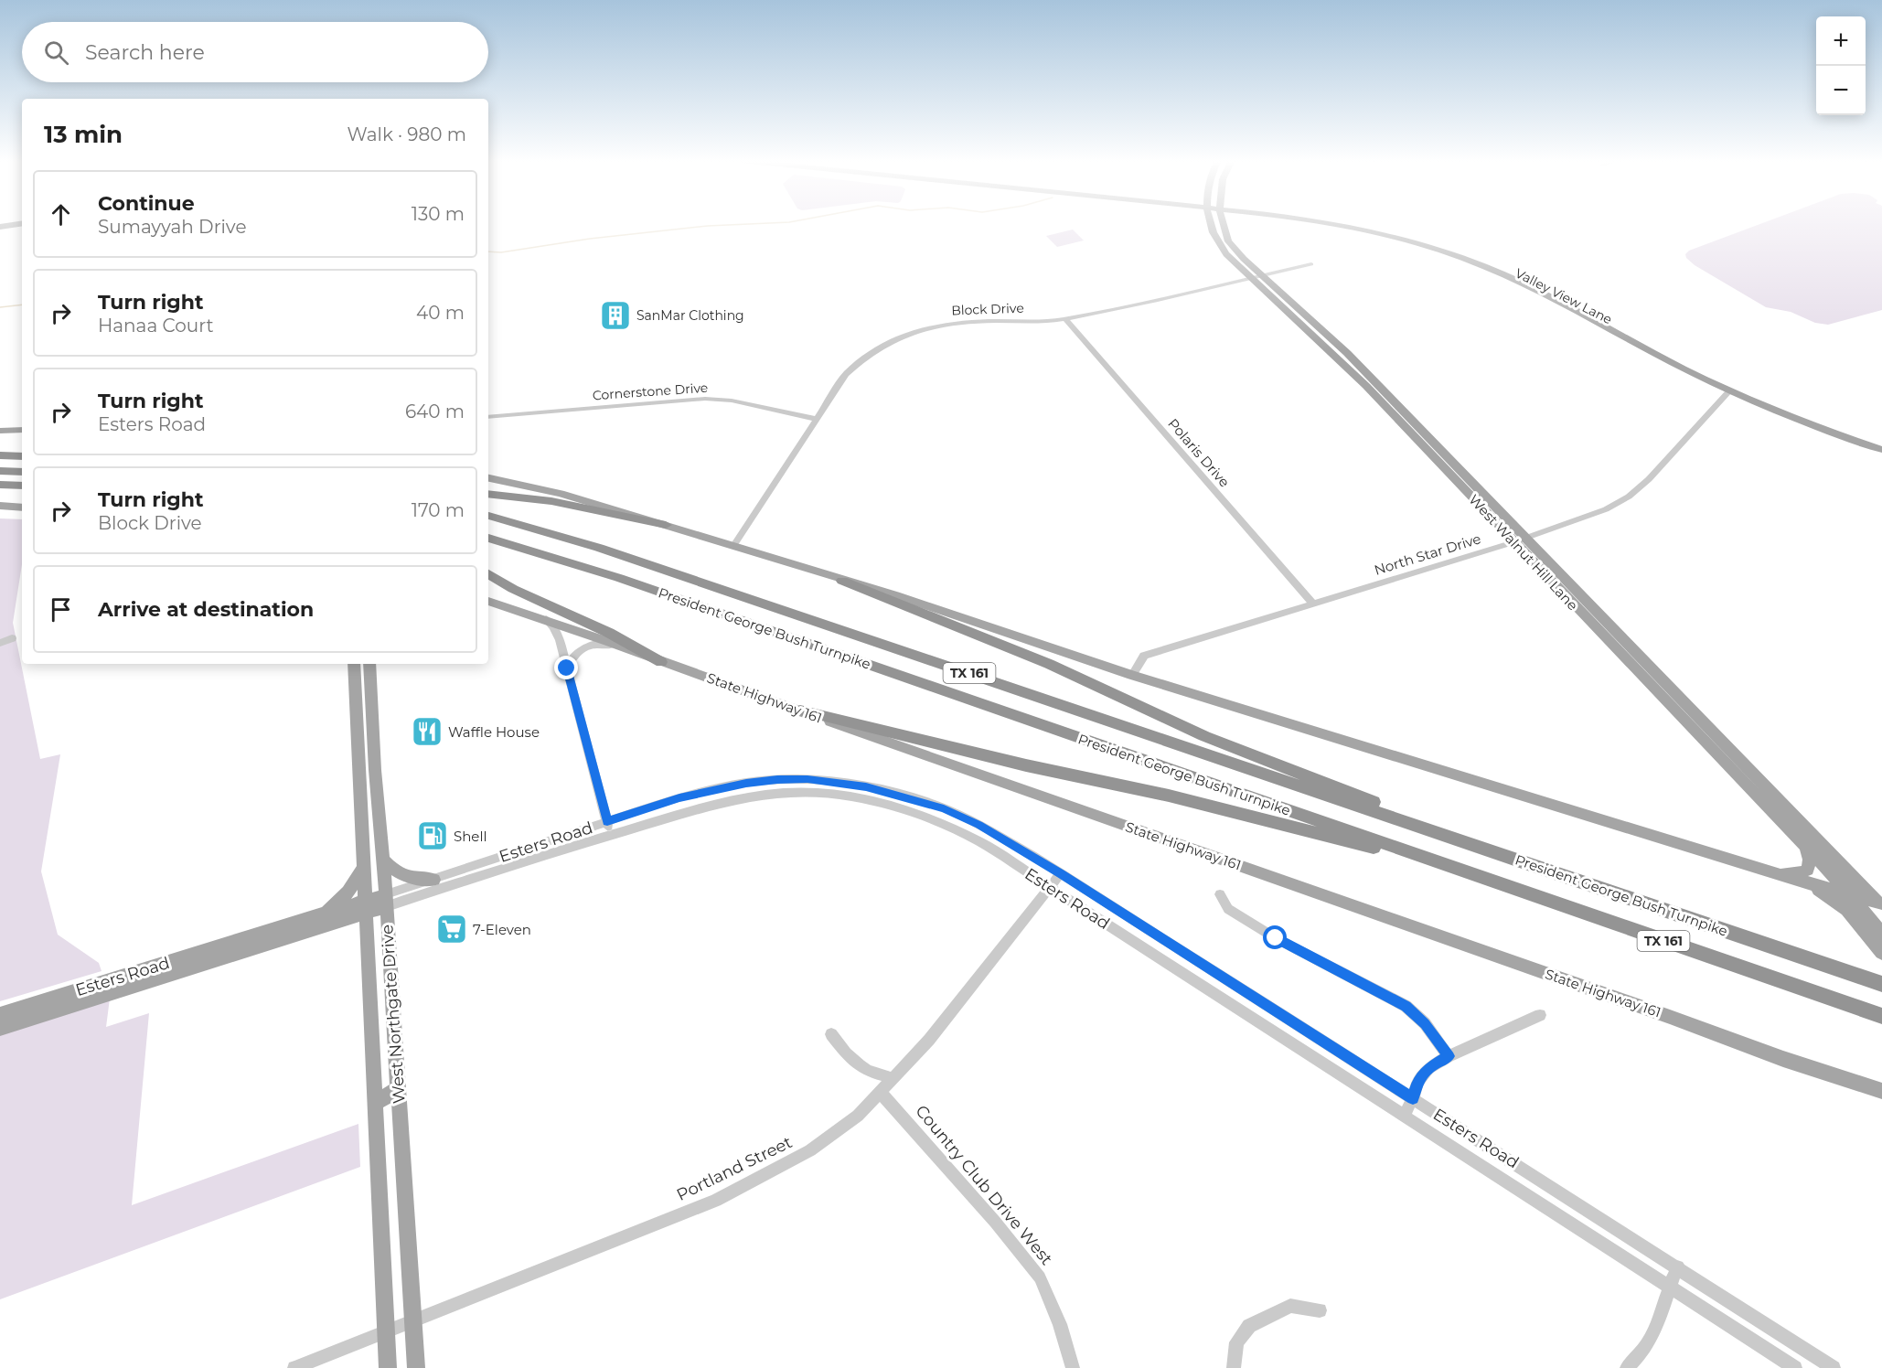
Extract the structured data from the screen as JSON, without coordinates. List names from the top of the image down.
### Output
{
  "streets": {
    "highway": ["President George Bush Turnpike", "TX 161"],
    "main road": [
      "Valley View Lane",
      "West Walnut Hill Lane",
      "State Highway 161",
      "Esters Road",
      "West Northgate Drive"
    ],
    "street": [
      "Block Drive",
      "Cornerstone Drive",
      "Polaris Drive",
      "North Star Drive",
      "Portland Street",
      "Country Club Drive West"
    ]
  },
  "crossings": [
    ["Valley View Lane", "North Star Drive"],
    ["Block Drive", "Cornerstone Drive"],
    ["Block Drive", "Polaris Drive"],
    ["Block Drive", "West Walnut Hill Lane"],
    ["Polaris Drive", "North Star Drive"],
    ["West Walnut Hill Lane", "North Star Drive"],
    ["Esters Road", "West Northgate Drive"],
    ["Esters Road", "Portland Street"],
    ["West Northgate Drive", "Portland Street"],
    ["Portland Street", "Country Club Drive West"]
  ],
  "places": {
    "building": ["SanMar Clothing"],
    "restaurant": ["Waffle House"],
    "fuel station": ["Shell"],
    "supermarket": ["7-Eleven"]
  },
  "page": {
    "map_buttons": ["+", "−"],
    "search": "Search here",
    "heading": ["13 min", "Walk · 980 m"],
    "list": [
      ["Continue", "Sumayyah Drive", "130 m"],
      ["Turn right", "Hanaa Court", "40 m"],
      ["Turn right", "Esters Road", "640 m"],
      ["Turn right", "Block Drive", "170 m"],
      "Arrive at destination"
    ]
  }
}
